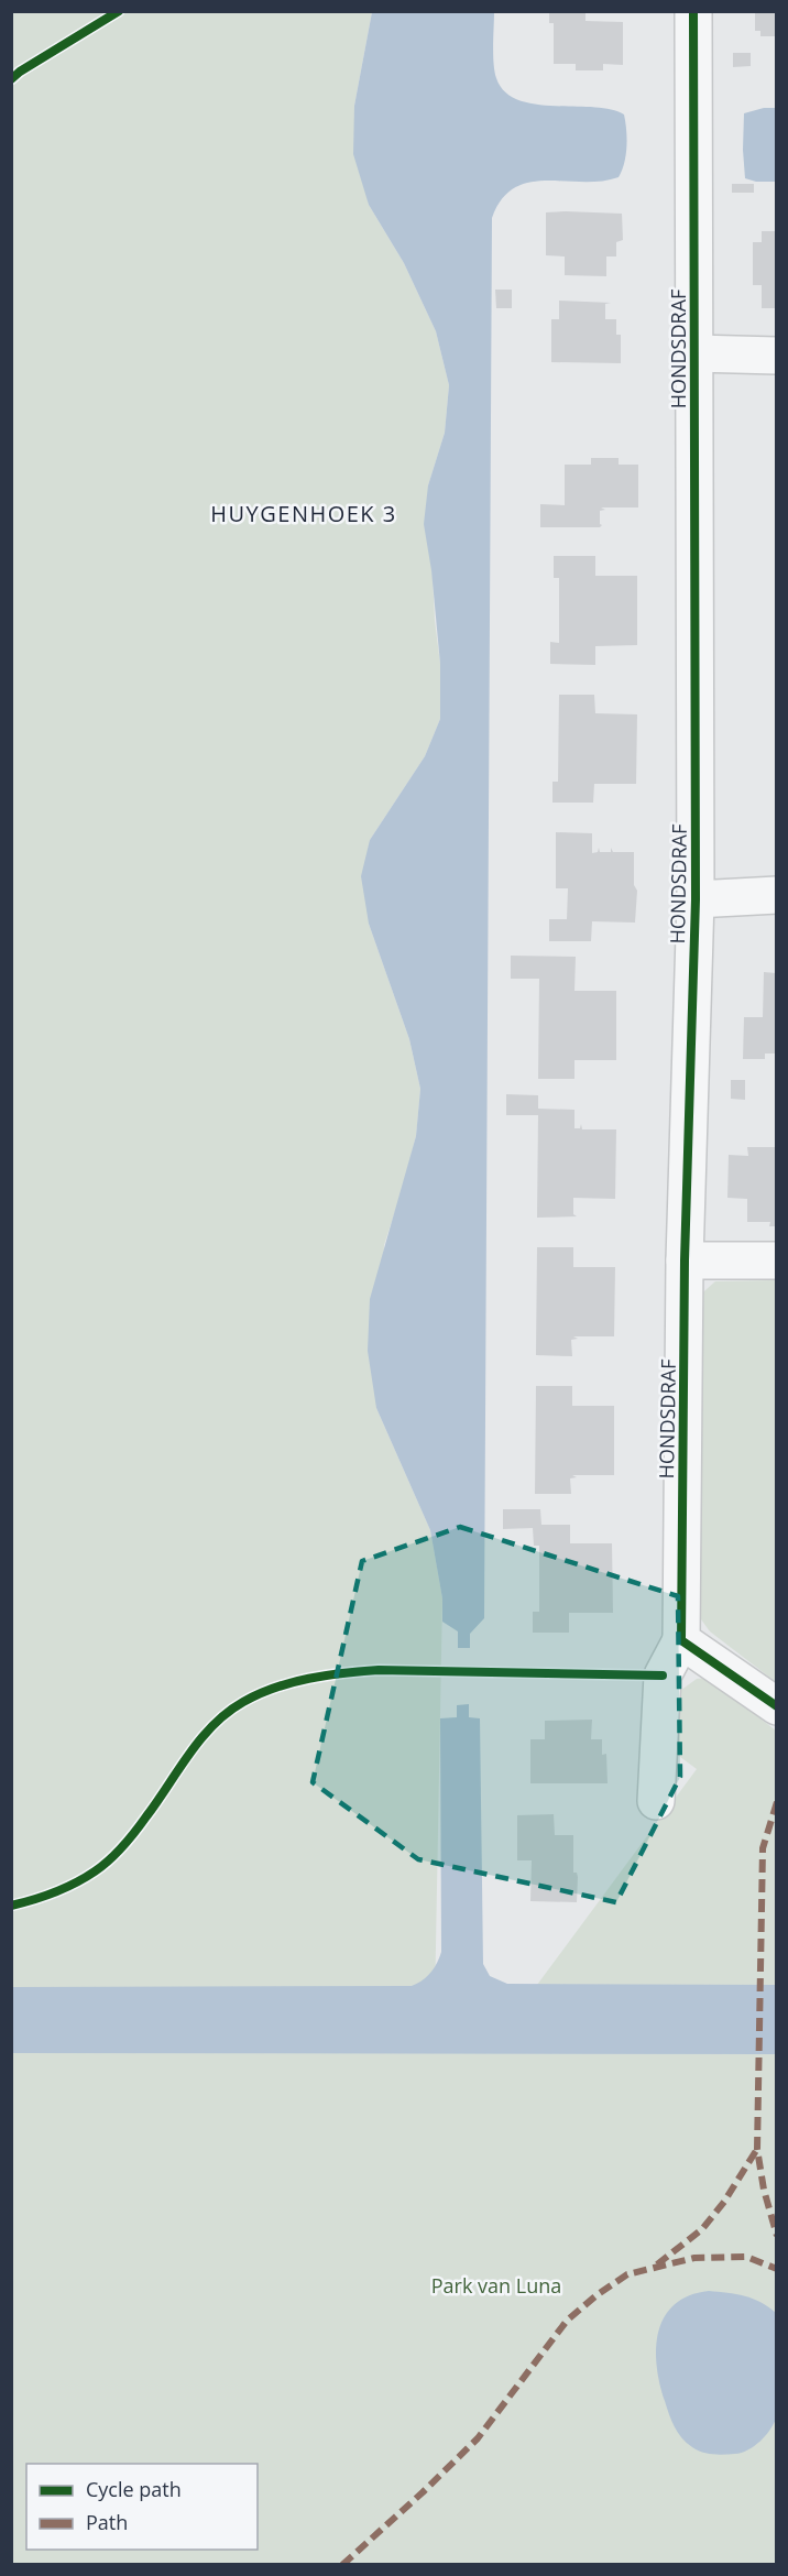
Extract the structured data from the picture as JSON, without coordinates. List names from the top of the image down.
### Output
{
  "streets": {
    "street": ["HONDSDRAF"]
  },
  "districts": ["HUYGENHOEK 3"],
  "parks": ["Park van Luna"],
  "legend": ["Cycle path", "Path"]
}
